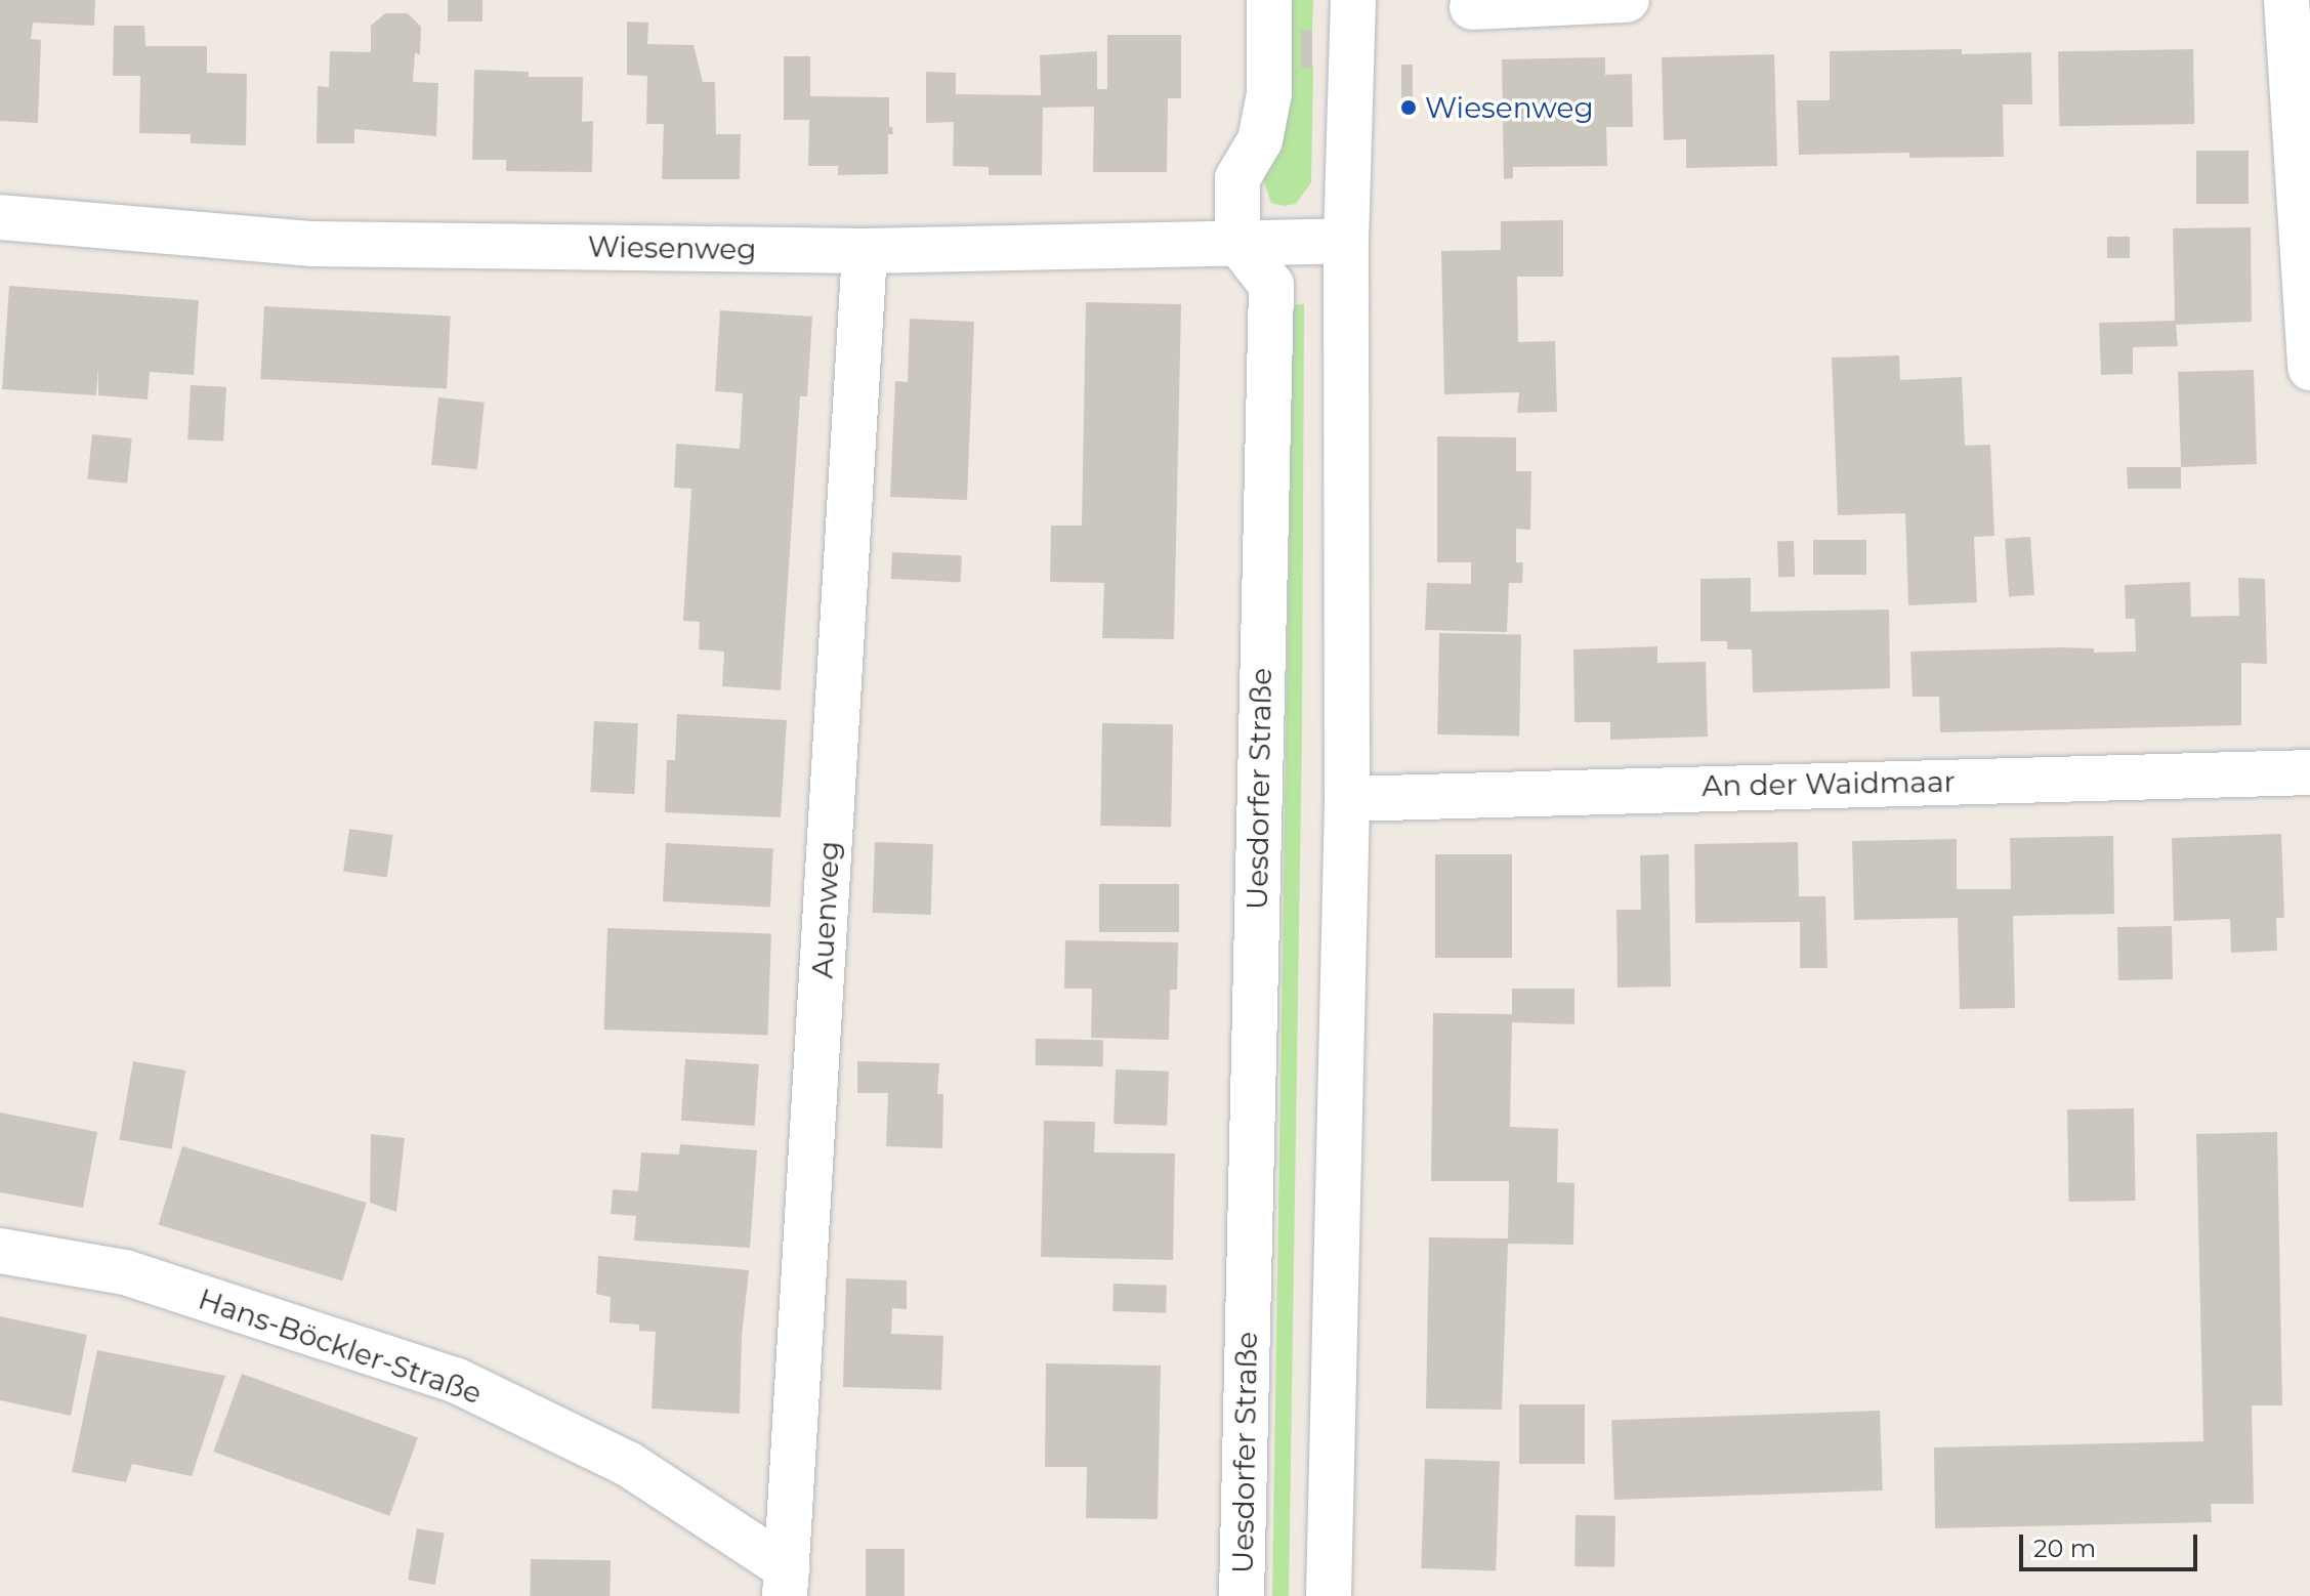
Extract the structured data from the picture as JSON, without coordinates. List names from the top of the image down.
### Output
{
  "streets": {
    "street": [
      "Wiesenweg",
      "An der Waidmaar",
      "Uesdorfer Straße",
      "Auenweg",
      "Hans-Böckler-Straße"
    ]
  },
  "crossings": [
    ["Wiesenweg", "Uesdorfer Straße"],
    ["Wiesenweg", "Auenweg"],
    ["Auenweg", "Hans-Böckler-Straße"]
  ],
  "places": ["Wiesenweg"],
  "scale_bar": "20 m"
}
